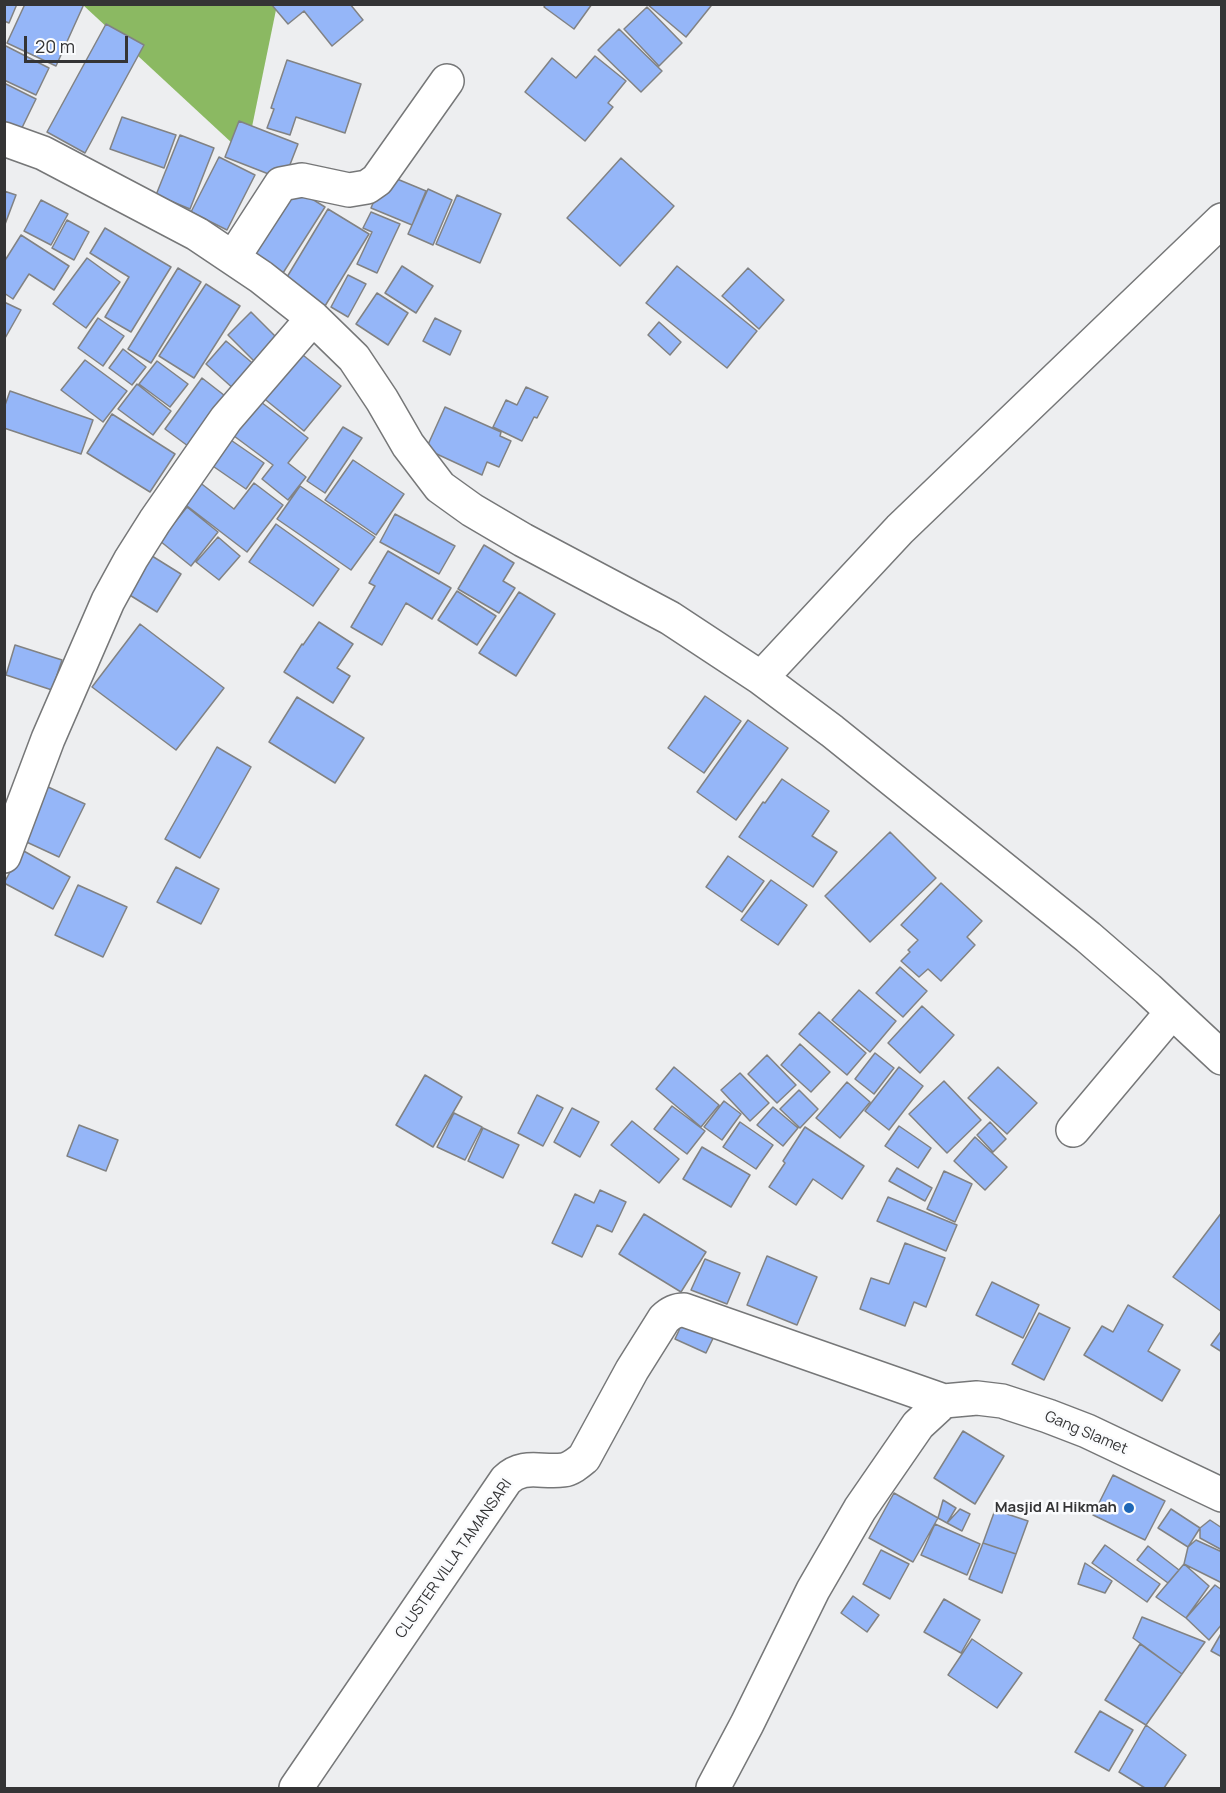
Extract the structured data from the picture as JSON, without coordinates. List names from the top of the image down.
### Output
{
  "streets": {
    "street": ["Gang Slamet", "CLUSTER VILLA TAMANSARI"]
  },
  "crossings": [
    ["Gang Slamet", "CLUSTER VILLA TAMANSARI"]
  ],
  "places": ["Masjid Al Hikmah"],
  "scale_bar": "20 m"
}
